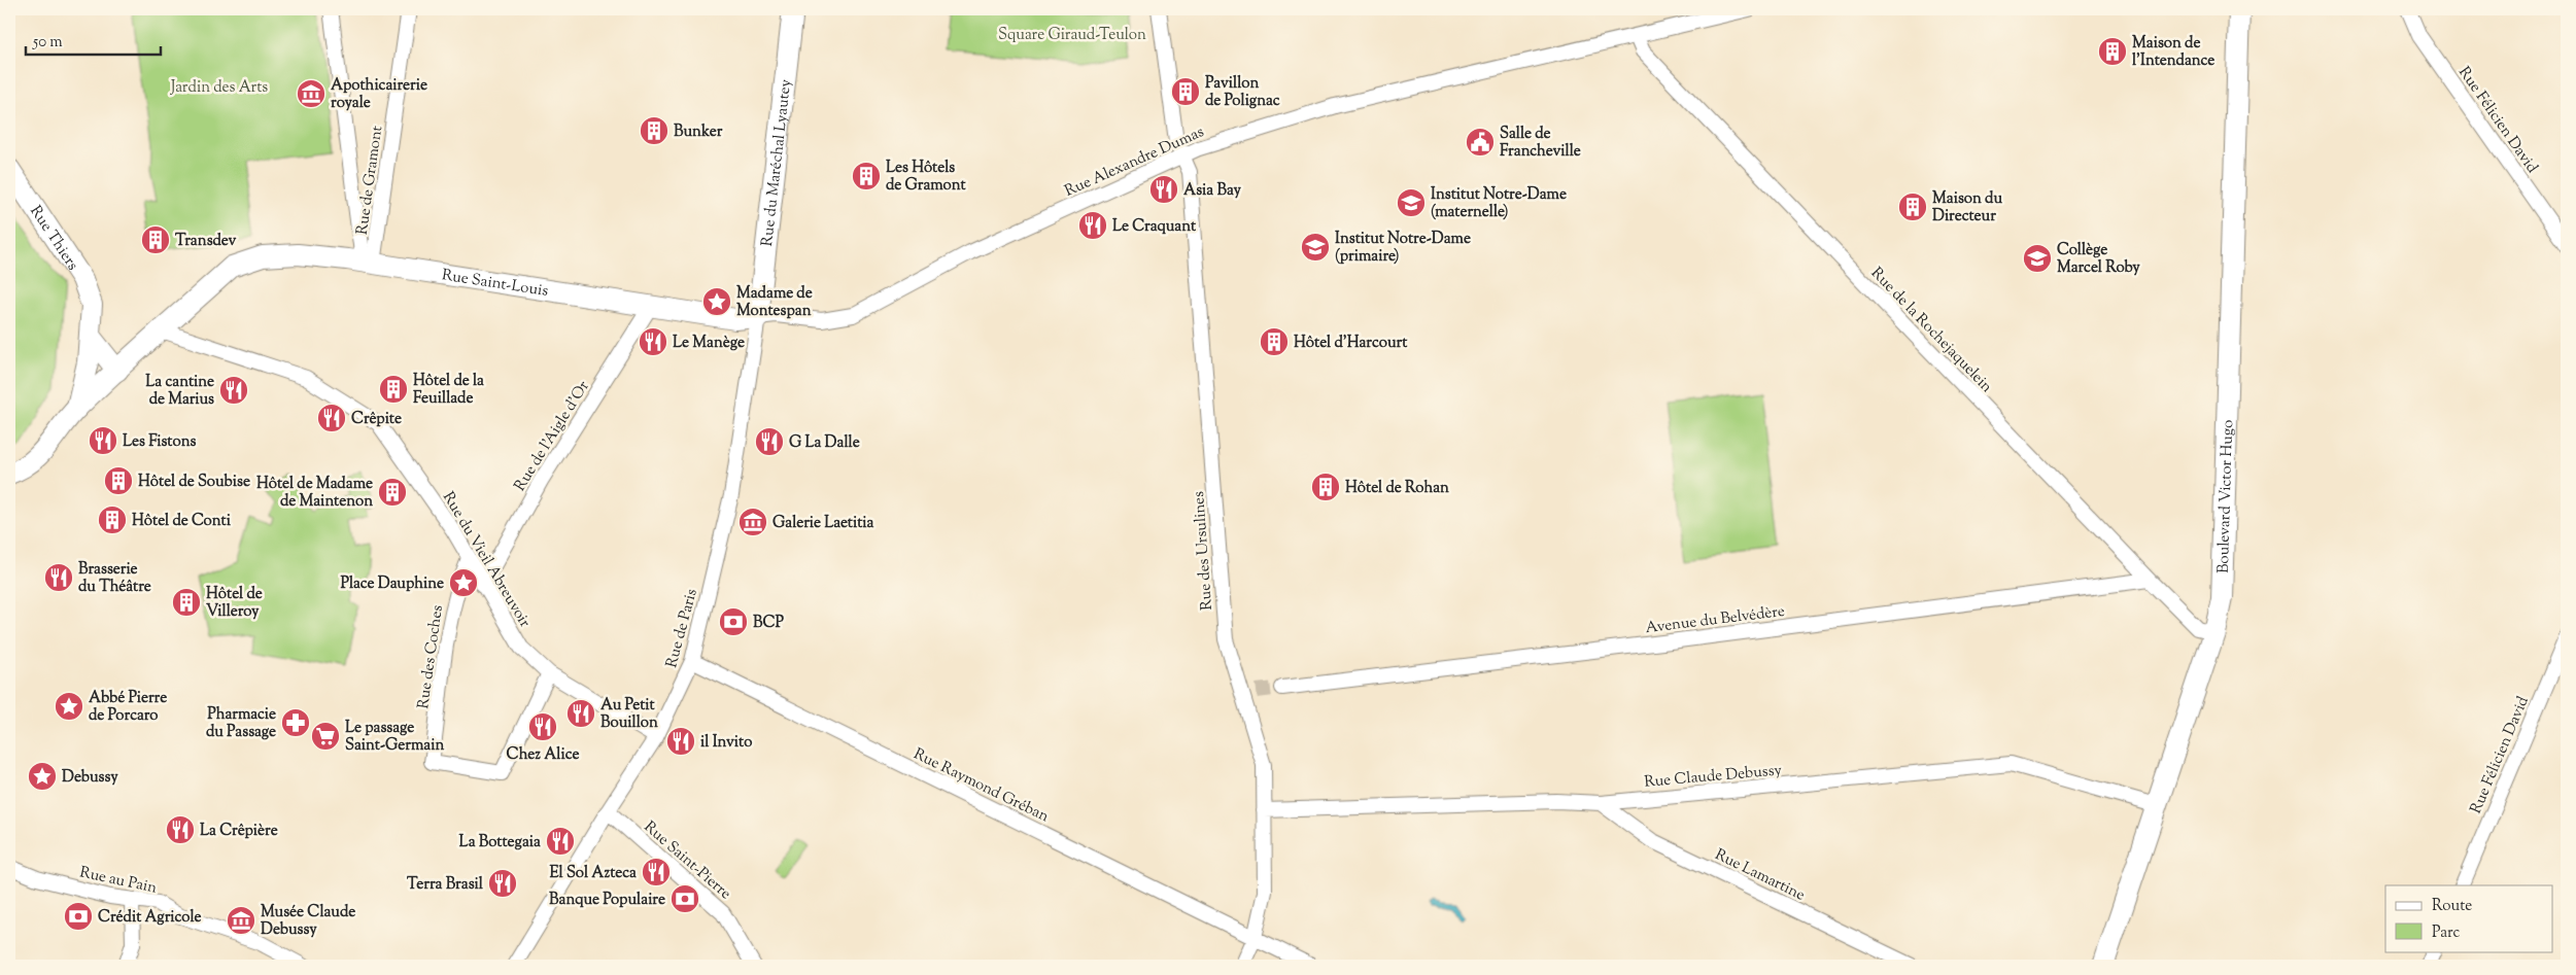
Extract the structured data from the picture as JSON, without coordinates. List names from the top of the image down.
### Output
{
  "streets": {
    "street": [
      "Rue Félicien David",
      "Rue Alexandre Dumas",
      "Rue du Maréchal Lyautey",
      "Rue de Gramont",
      "Rue Thiers",
      "Rue Saint-Louis",
      "Rue de la Rochejaquelein",
      "Rue de l'Aigle d'Or",
      "Boulevard Victor Hugo",
      "Rue des Ursulines",
      "Rue du Vieil Abreuvoir",
      "Avenue du Belvédère",
      "Rue de Paris",
      "Rue des Coches",
      "Rue Claude Debussy",
      "Rue Raymond Gréban",
      "Rue Saint-Pierre",
      "Rue Lamartine",
      "Rue au Pain"
    ]
  },
  "crossings": [
    ["Rue Alexandre Dumas", "Rue du Maréchal Lyautey"],
    ["Rue Alexandre Dumas", "Rue Saint-Louis"],
    ["Rue Alexandre Dumas", "Rue de la Rochejaquelein"],
    ["Rue Alexandre Dumas", "Rue des Ursulines"],
    ["Rue Alexandre Dumas", "Rue de Paris"],
    ["Rue du Maréchal Lyautey", "Rue Saint-Louis"],
    ["Rue du Maréchal Lyautey", "Rue de Paris"],
    ["Rue de Gramont", "Rue Saint-Louis"],
    ["Rue Saint-Louis", "Rue de l'Aigle d'Or"],
    ["Rue Saint-Louis", "Rue du Vieil Abreuvoir"],
    ["Rue Saint-Louis", "Rue de Paris"],
    ["Rue de la Rochejaquelein", "Boulevard Victor Hugo"],
    ["Rue de la Rochejaquelein", "Avenue du Belvédère"],
    ["Rue de l'Aigle d'Or", "Rue du Vieil Abreuvoir"],
    ["Boulevard Victor Hugo", "Rue Claude Debussy"],
    ["Rue des Ursulines", "Rue Claude Debussy"],
    ["Rue des Ursulines", "Rue Raymond Gréban"],
    ["Rue du Vieil Abreuvoir", "Rue de Paris"],
    ["Rue du Vieil Abreuvoir", "Rue des Coches"],
    ["Rue de Paris", "Rue Raymond Gréban"],
    ["Rue de Paris", "Rue Saint-Pierre"],
    ["Rue Claude Debussy", "Rue Lamartine"]
  ],
  "parks": ["Square Giraud-Teulon", "Jardin des Arts"],
  "places": {
    "building": [
      "Maison de l'Intendance",
      "Pavillon de Polignac",
      "Bunker",
      "Les Hôtels de Gramont",
      "Maison du Directeur",
      "Transdev",
      "Hôtel d'Harcourt",
      "Hôtel de la Feuillade",
      "Hôtel de Soubise",
      "Hôtel de Rohan",
      "Hôtel de Madame de Maintenon",
      "Hôtel de Conti",
      "Hôtel de Villeroy"
    ],
    "museum": ["Apothicairerie royale", "Galerie Laetitia", "Musée Claude Debussy"],
    "public building": ["Salle de Francheville"],
    "restaurant": [
      "Asia Bay",
      "Le Craquant",
      "Le Manège",
      "La cantine de Marius",
      "Crêpite",
      "Les Fistons",
      "G La Dalle",
      "Brasserie du Théâtre",
      "Au Petit Bouillon",
      "Chez Alice",
      "il Invito",
      "La Crêpière",
      "La Bottegaia",
      "El Sol Azteca",
      "Terra Brasil"
    ],
    "school or university": ["Institut Notre-Dame (maternelle)", "Institut Notre-Dame (primaire)", "Collège Marcel Roby"],
    "place": [
      "Madame de Montespan",
      "Place Dauphine",
      "Abbé Pierre de Porcaro",
      "Debussy"
    ],
    "bank": ["BCP", "Banque Populaire", "Crédit Agricole"],
    "pharmacy": ["Pharmacie du Passage"],
    "supermarket": ["Le passage Saint-Germain"]
  },
  "legend": ["Route", "Parc"],
  "scale_bar": "50 m"
}
